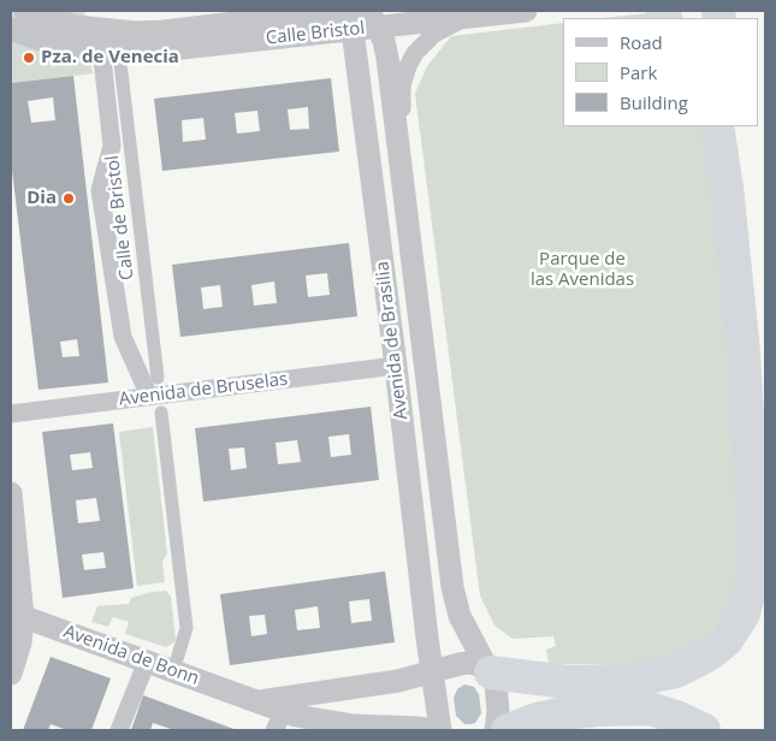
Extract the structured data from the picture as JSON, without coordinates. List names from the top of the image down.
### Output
{
  "streets": {
    "street": [
      "Calle Bristol",
      "Calle de Bristol",
      "Avenida de Brasilia",
      "Avenida de Bruselas",
      "Avenida de Bonn"
    ]
  },
  "crossings": [
    ["Calle Bristol", "Calle de Bristol"],
    ["Calle Bristol", "Avenida de Brasilia"],
    ["Avenida de Brasilia", "Avenida de Bruselas"],
    ["Avenida de Brasilia", "Avenida de Bonn"]
  ],
  "parks": ["Parque de las Avenidas"],
  "places": ["Pza. de Venecia", "Dia"],
  "legend": ["Road", "Park", "Building"]
}
